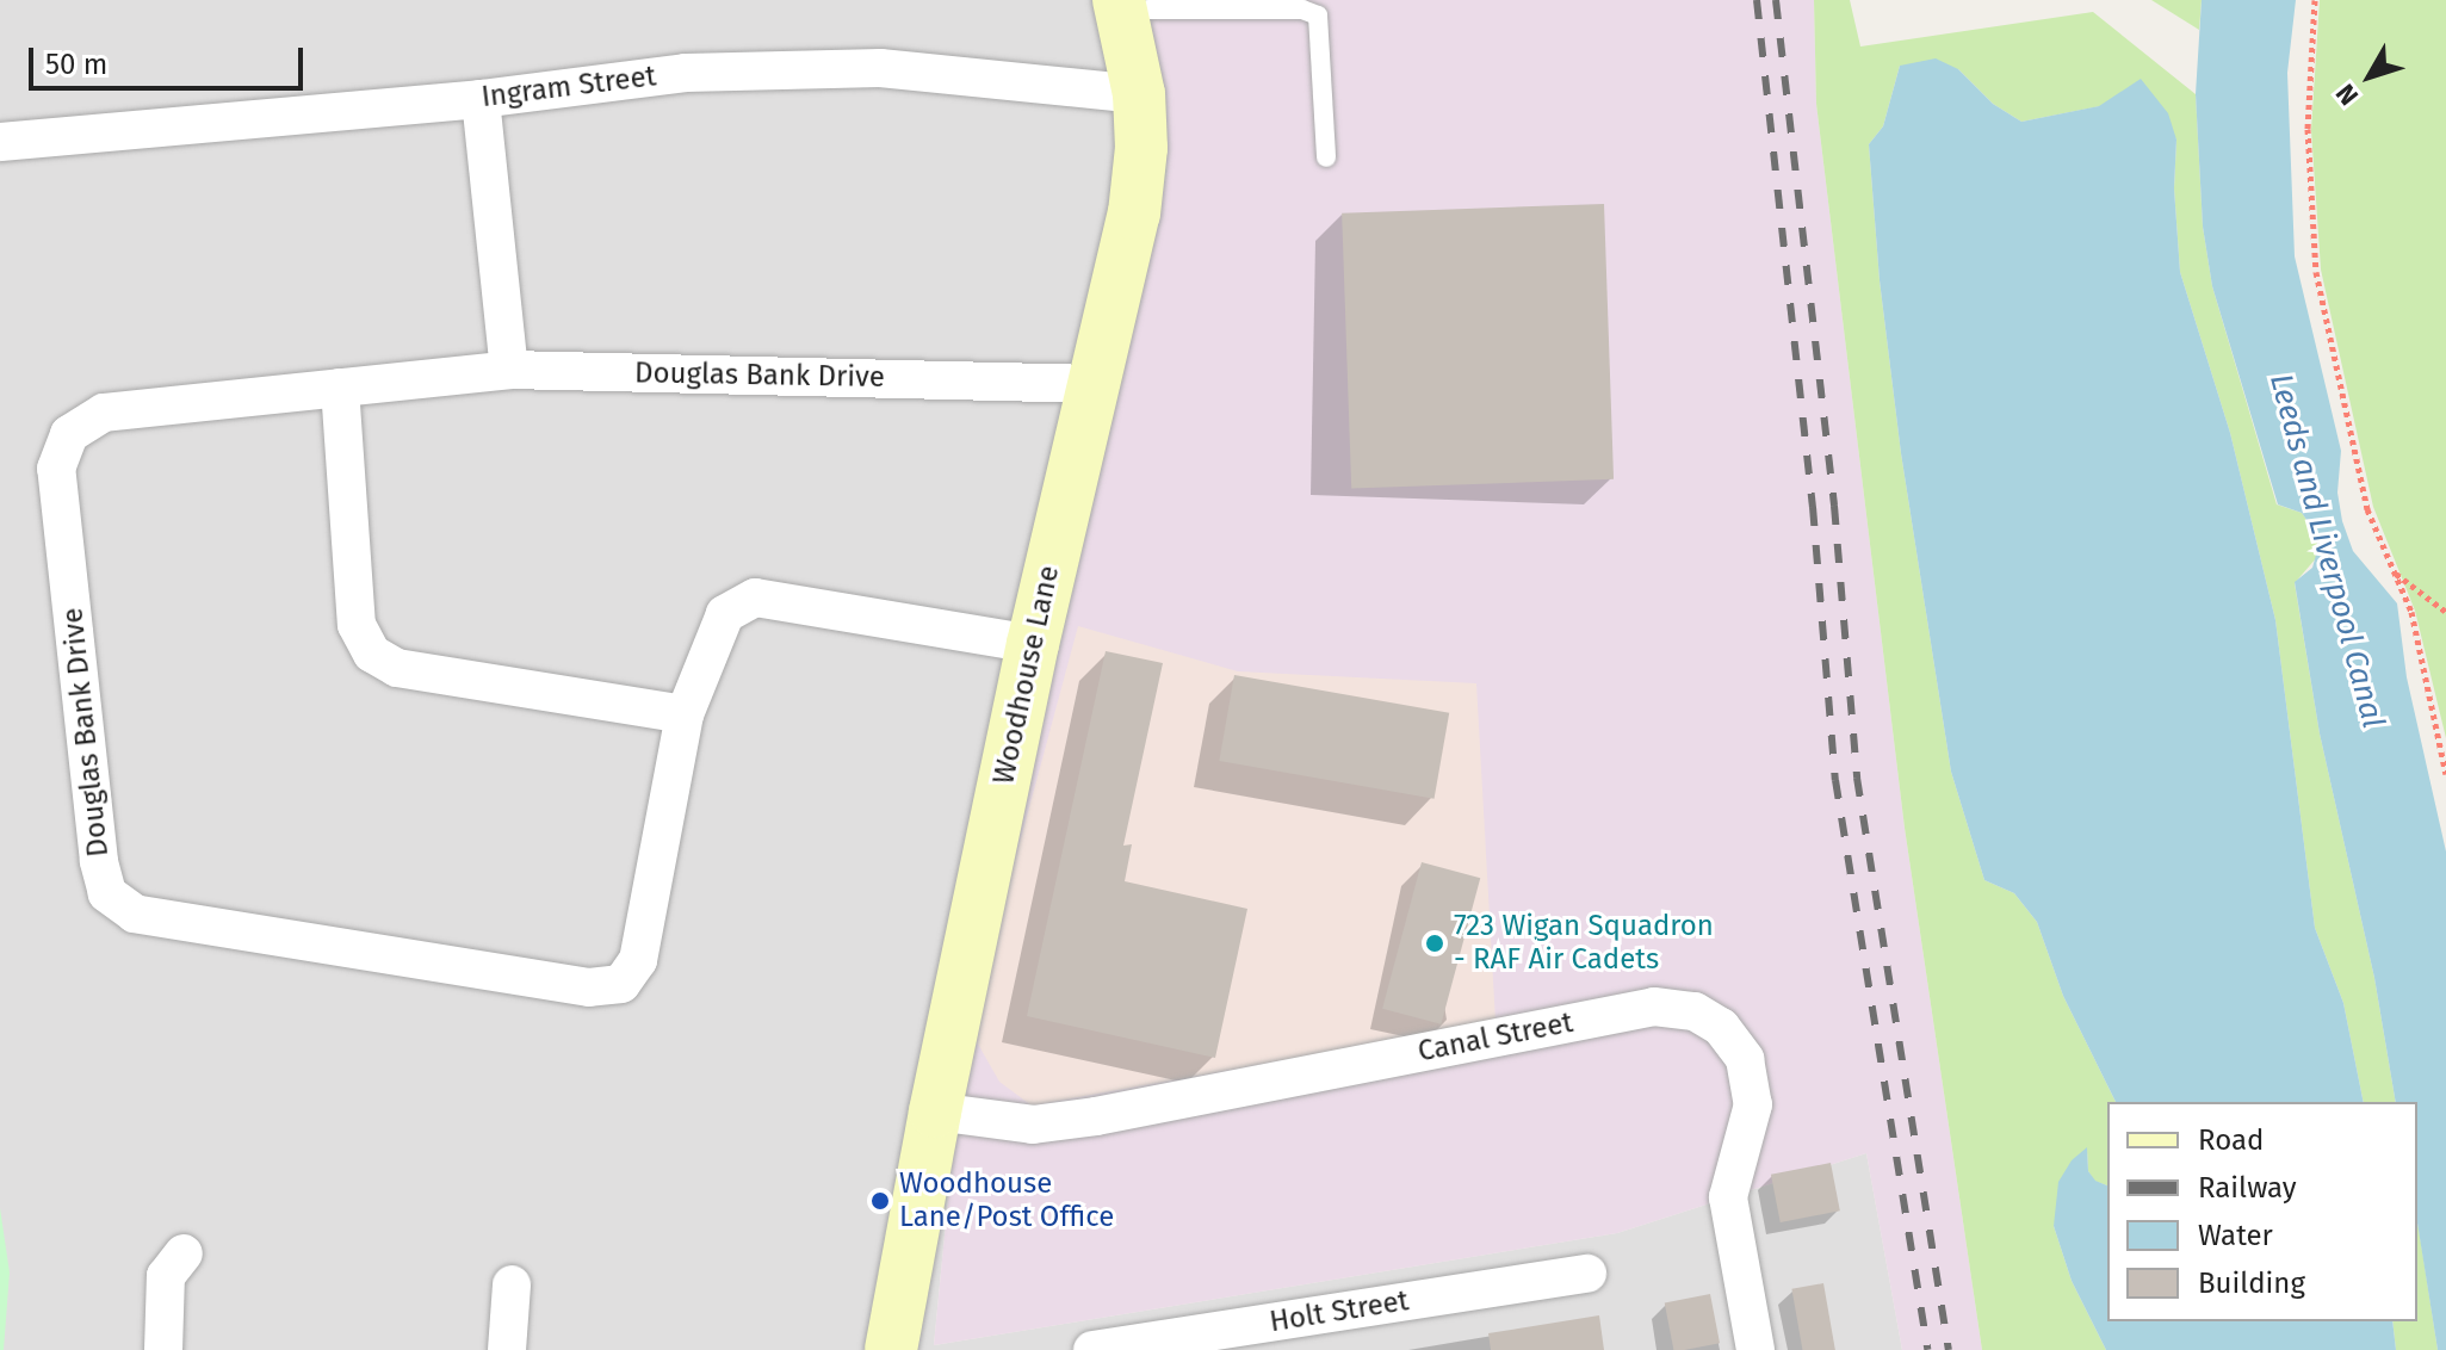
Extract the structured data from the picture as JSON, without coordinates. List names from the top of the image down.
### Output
{
  "streets": {
    "main road": ["Woodhouse Lane"],
    "street": [
      "Ingram Street",
      "Douglas Bank Drive",
      "Canal Street",
      "Holt Street"
    ]
  },
  "crossings": [
    ["Ingram Street", "Woodhouse Lane"],
    ["Douglas Bank Drive", "Woodhouse Lane"],
    ["Woodhouse Lane", "Canal Street"]
  ],
  "water": ["Leeds and Liverpool Canal"],
  "places": ["723 Wigan Squadron - RAF Air Cadets", "Woodhouse Lane/Post Office"],
  "legend": [
    "Road",
    "Railway",
    "Water",
    "Building"
  ],
  "scale_bar": "50 m",
  "north": "bottom left"
}
